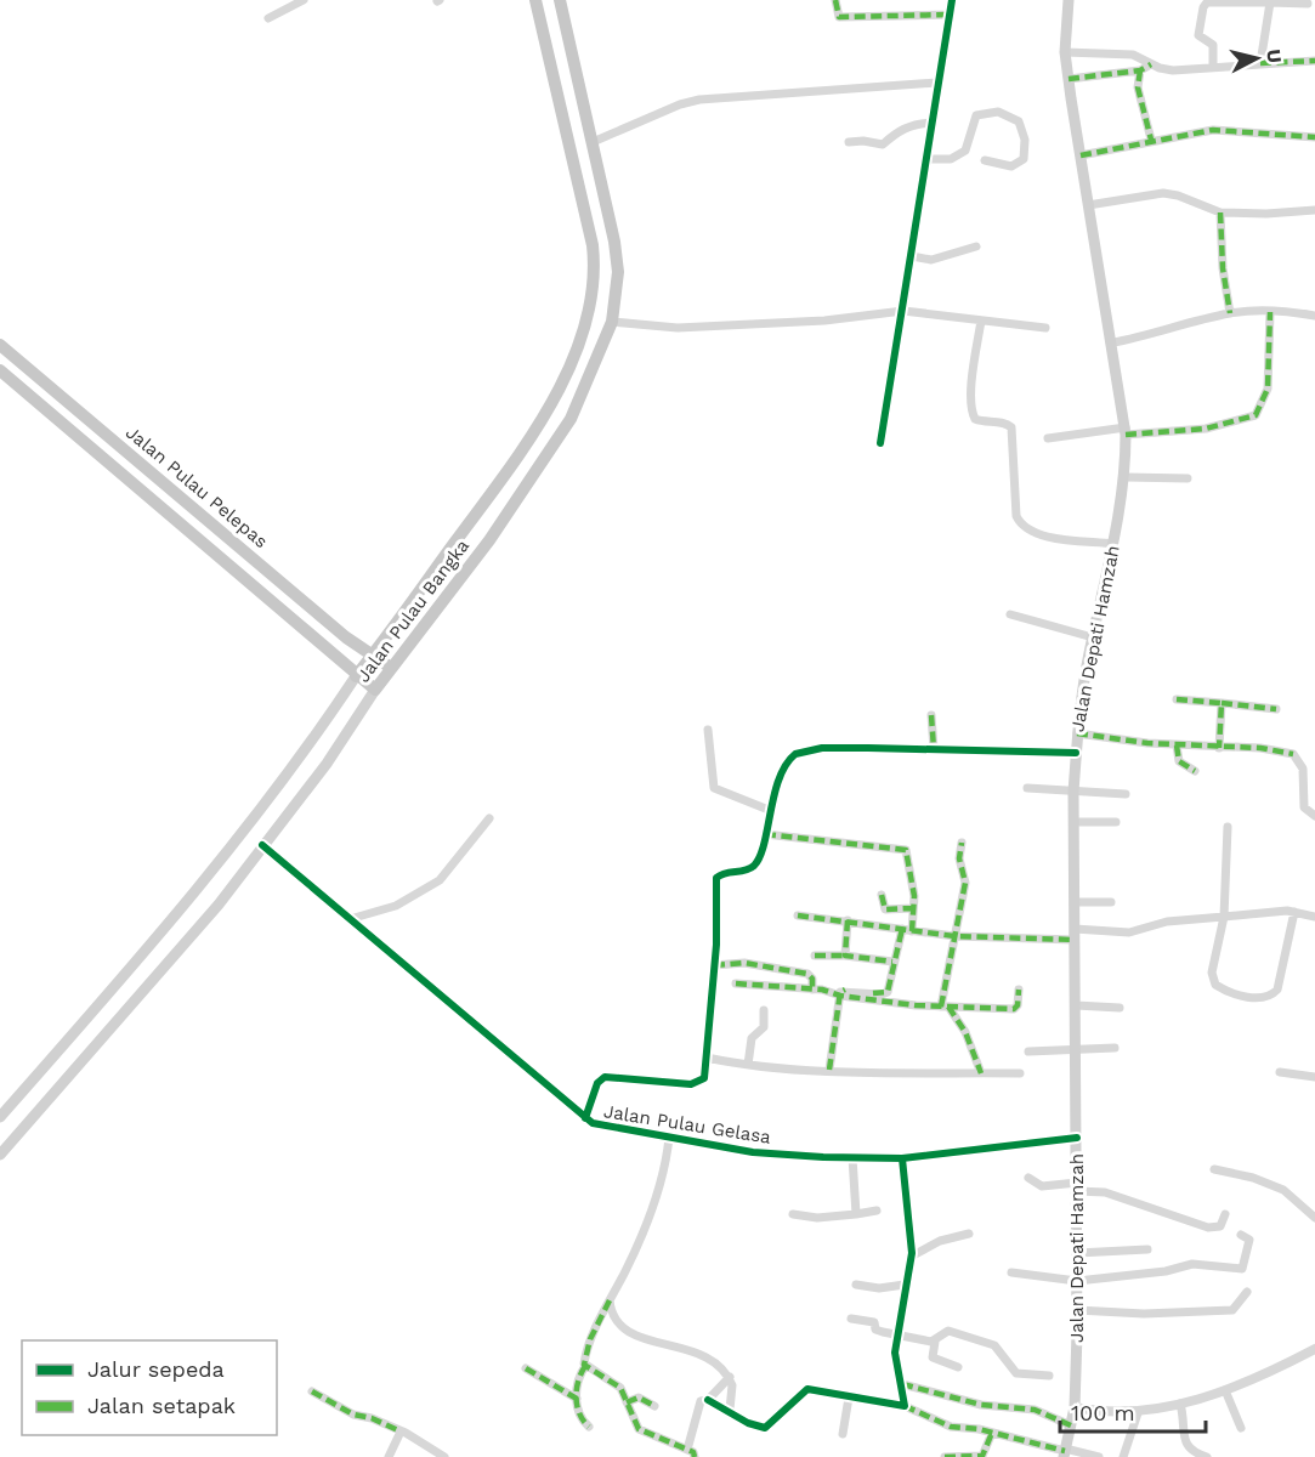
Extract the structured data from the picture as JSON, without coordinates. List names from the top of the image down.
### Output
{
  "streets": {
    "highway": ["Jalan Pulau Pelepas", "Jalan Pulau Bangka"],
    "main road": ["Jalan Depati Hamzah"],
    "street": ["Jalan Pulau Gelasa"]
  },
  "crossings": [
    ["Jalan Pulau Pelepas", "Jalan Pulau Bangka"],
    ["Jalan Pulau Bangka", "Jalan Pulau Gelasa"],
    ["Jalan Depati Hamzah", "Jalan Pulau Gelasa"]
  ],
  "legend": ["Jalur sepeda", "Jalan setapak"],
  "scale_bar": "100 m",
  "north": "right"
}
